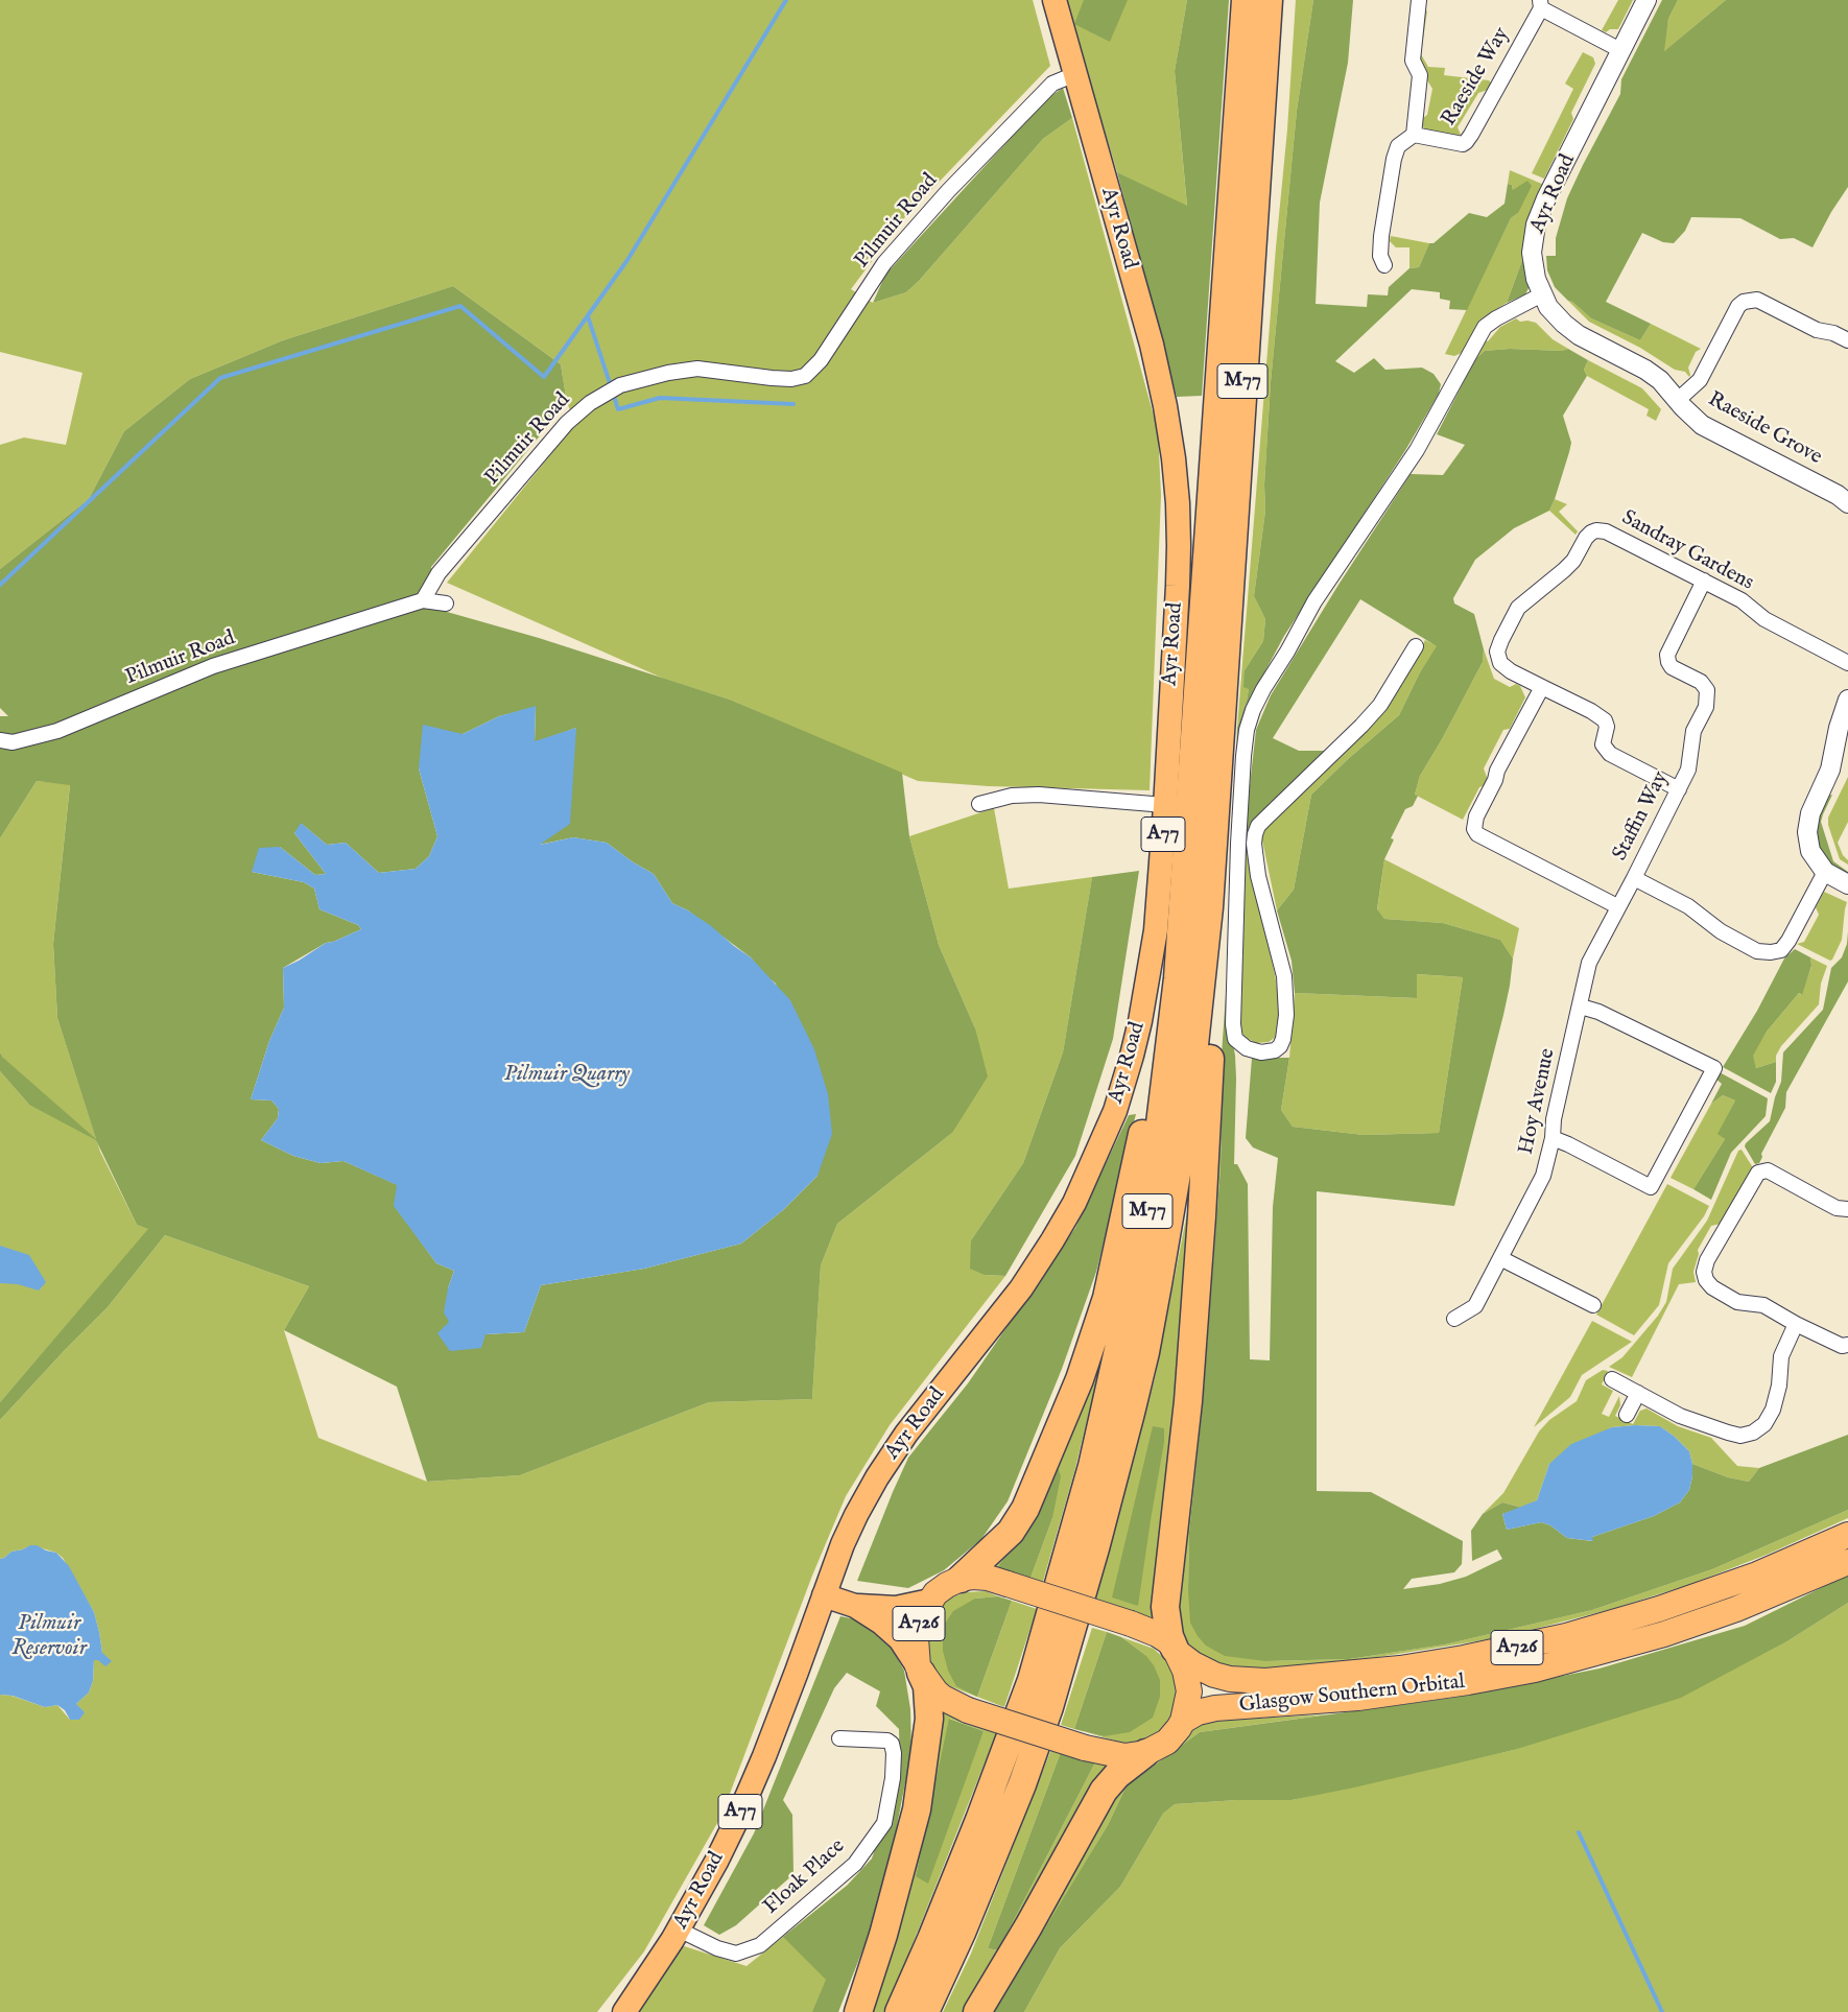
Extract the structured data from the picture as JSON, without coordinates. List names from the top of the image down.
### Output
{
  "streets": {
    "highway": ["M77", "A726", "Glasgow Southern Orbital"],
    "main road": ["Ayr Road", "A77"],
    "street": [
      "Raeside Way",
      "Pilmuir Road",
      "Raeside Grove",
      "Sandray Gardens",
      "Staffin Way",
      "Hoy Avenue",
      "Floak Place"
    ]
  },
  "crossings": [
    ["Raeside Way", "Ayr Road"],
    ["Ayr Road", "Pilmuir Road"],
    ["Ayr Road", "Raeside Grove"],
    ["Ayr Road", "A726"],
    ["Ayr Road", "Floak Place"],
    ["M77", "A726"],
    ["M77", "Glasgow Southern Orbital"],
    ["Sandray Gardens", "Staffin Way"],
    ["Staffin Way", "Hoy Avenue"],
    ["A726", "Glasgow Southern Orbital"]
  ],
  "water": ["Pilmuir Quarry", "Pilmuir Reservoir"]
}
